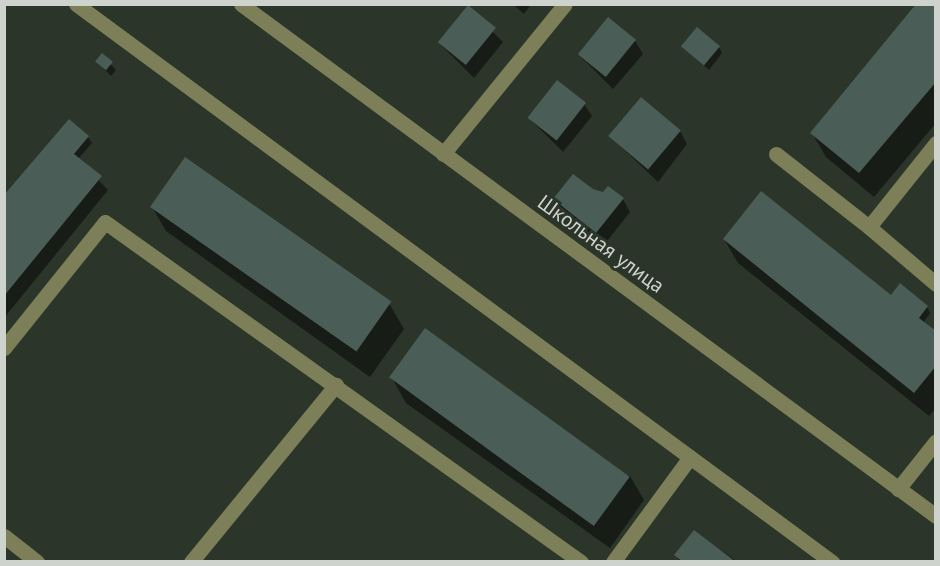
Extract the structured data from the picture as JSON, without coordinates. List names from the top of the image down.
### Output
{
  "streets": {
    "street": ["Школьная улица"]
  }
}
